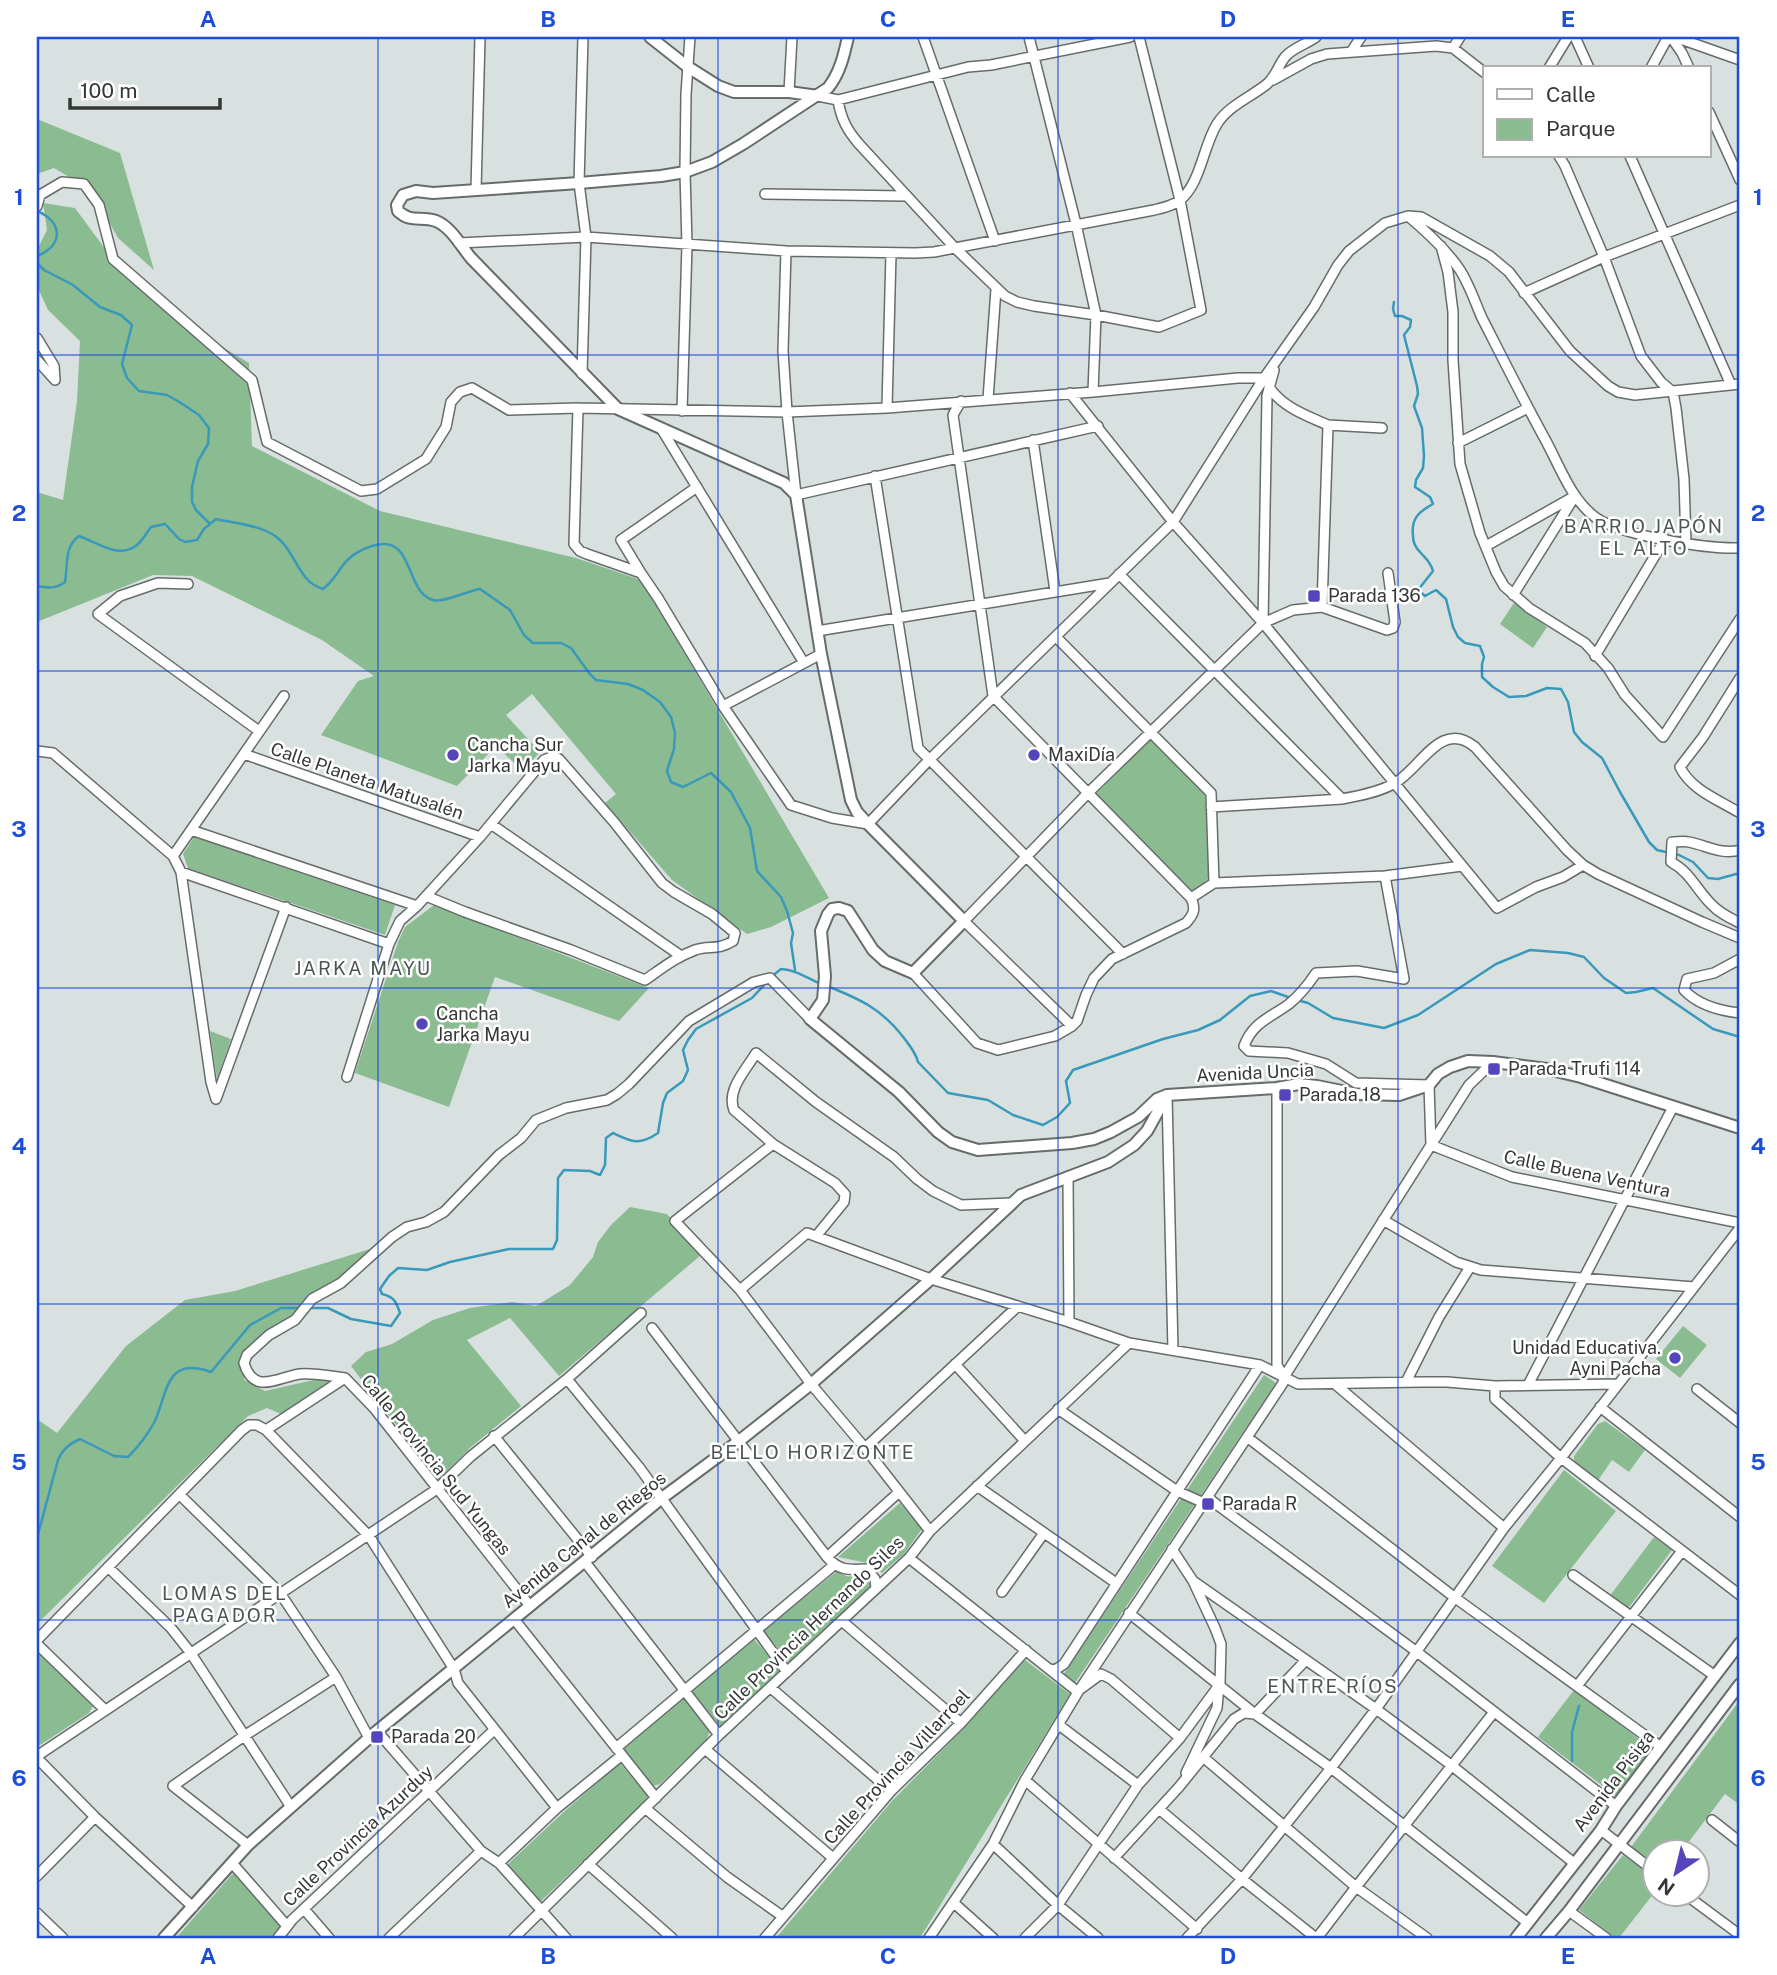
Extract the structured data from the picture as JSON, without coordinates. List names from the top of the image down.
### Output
{
  "streets": {
    "street": [
      "Calle Planeta Matusalén",
      "Avenida Uncia",
      "Calle Buena Ventura",
      "Calle Provincia Sud Yungas",
      "Avenida Canal de Riegos",
      "Calle Provincia Hernando Siles",
      "Calle Provincia Villarroel",
      "Avenida Pisiga",
      "Calle Provincia Azurduy"
    ]
  },
  "crossings": [
    ["Avenida Uncia", "Avenida Canal de Riegos"],
    ["Calle Provincia Sud Yungas", "Avenida Canal de Riegos"]
  ],
  "districts": [
    "BARRIO JAPÓN EL ALTO",
    "JARKA MAYU",
    "BELLO HORIZONTE",
    "LOMAS DEL PAGADOR",
    "ENTRE RÍOS"
  ],
  "places": {
    "transit": [
      "Parada 136",
      "Parada Trufi 114",
      "Parada 18",
      "Parada R",
      "Parada 20"
    ],
    "other": [
      "Cancha Sur Jarka Mayu",
      "MaxiDía",
      "Cancha Jarka Mayu",
      "Unidad Educativa. Ayni Pacha"
    ]
  },
  "legend": ["Calle", "Parque"],
  "scale_bar": "100 m",
  "north": "bottom left",
  "grid": {
    "columns": [
      "A",
      "B",
      "C",
      "D",
      "E"
    ],
    "rows": [
      "1",
      "2",
      "3",
      "4",
      "5",
      "6"
    ]
  }
}
